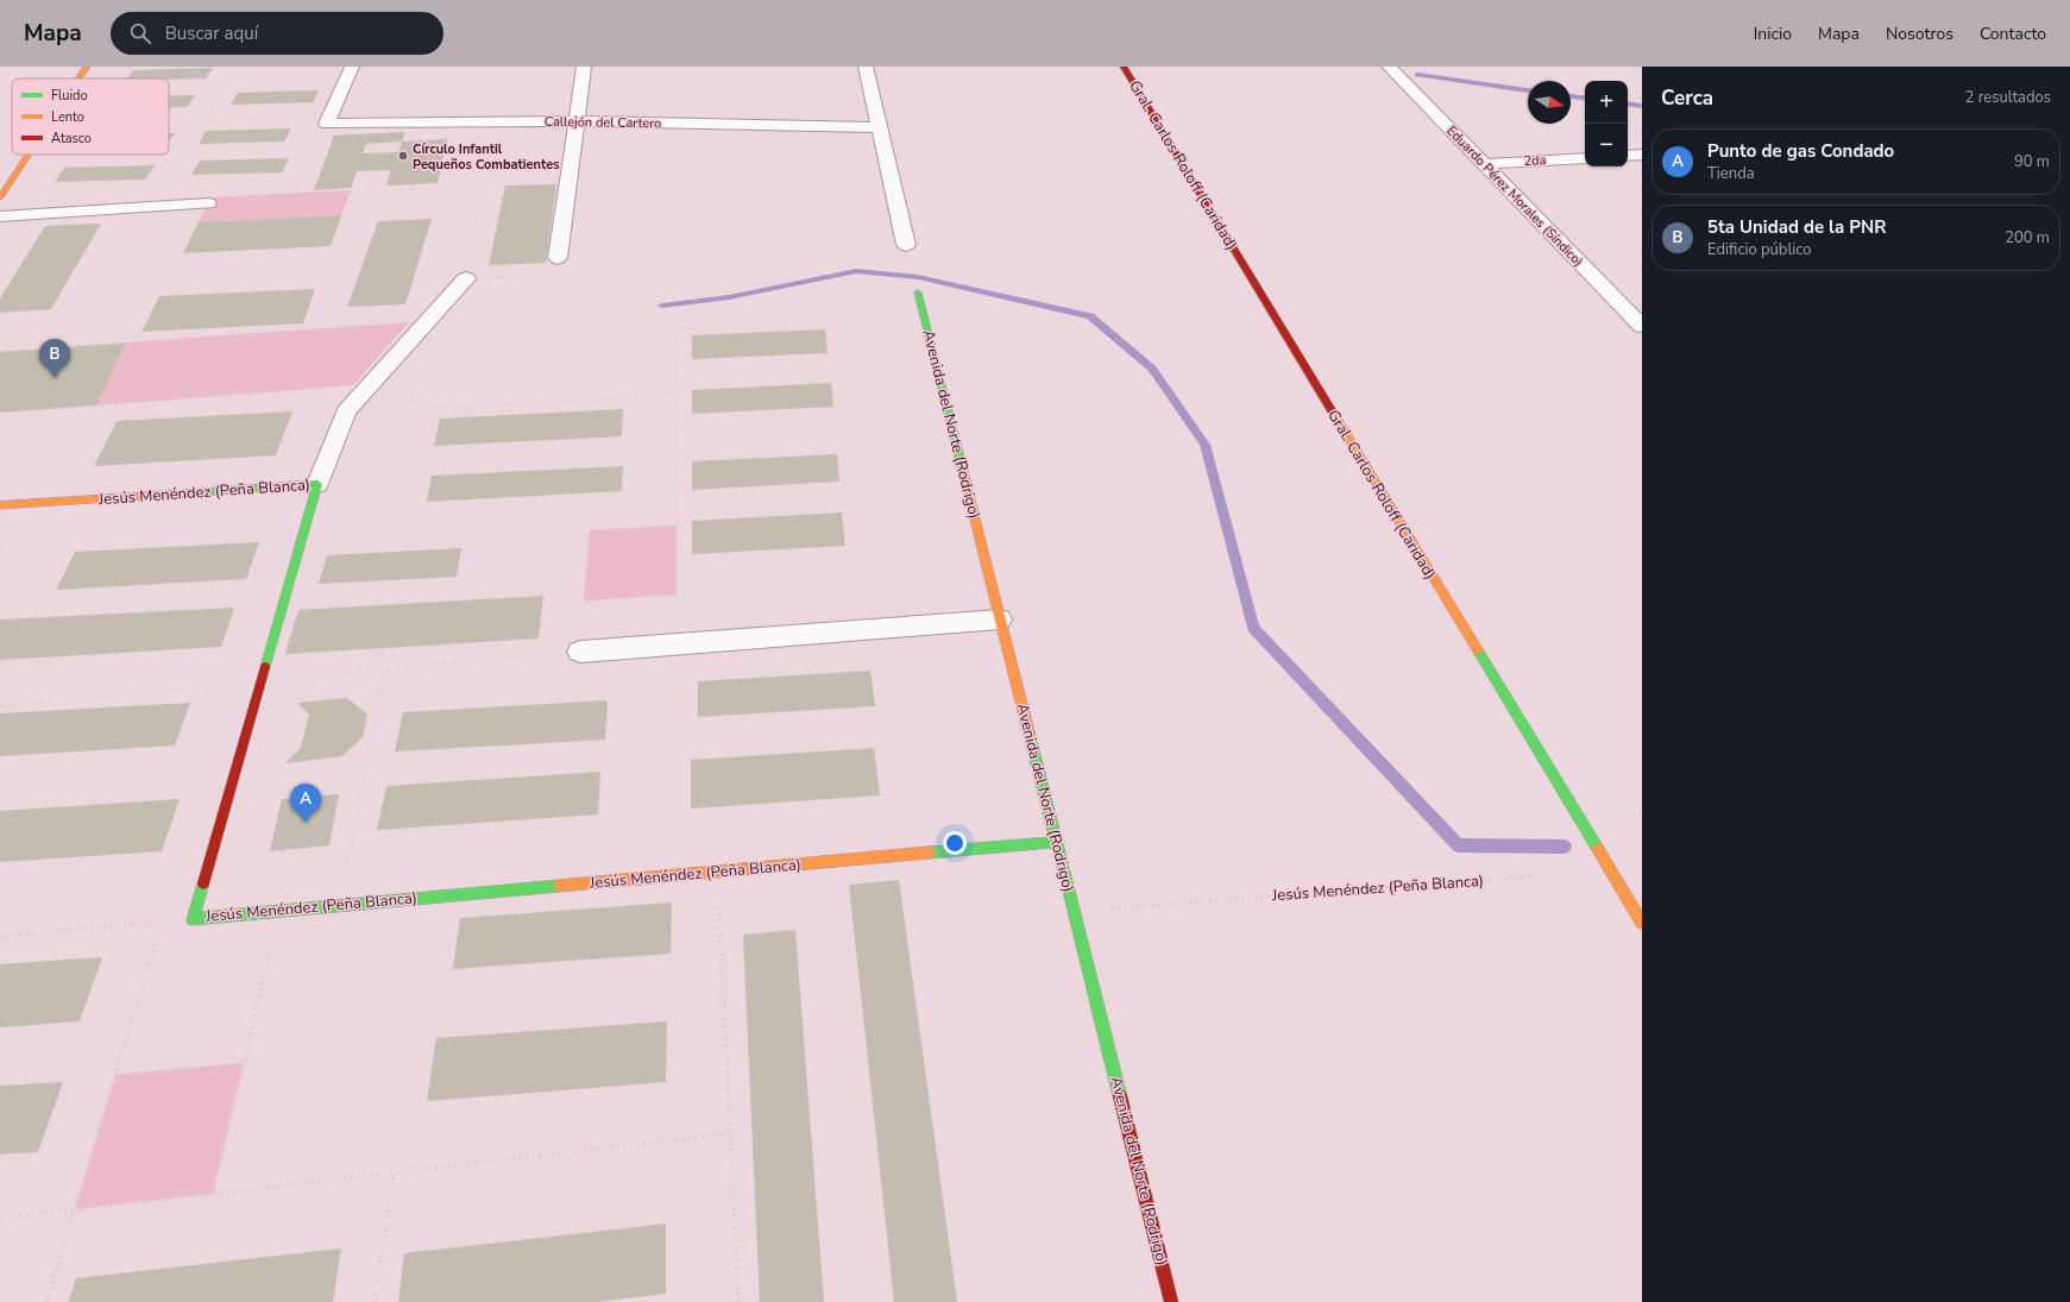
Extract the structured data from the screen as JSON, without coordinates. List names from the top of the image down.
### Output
{
  "streets": {
    "street": [
      "Callejón del Cartero",
      "2da",
      "Gral. Carlos Roloff (Caridad)",
      "Eduardo Pérez Morales (Síndico)",
      "Avenida del Norte (Rodrigo)",
      "Jesús Menéndez (Peña Blanca)"
    ]
  },
  "crossings": [
    ["2da", "Eduardo Pérez Morales (Síndico)"],
    ["Gral. Carlos Roloff (Caridad)", "Jesús Menéndez (Peña Blanca)"],
    ["Avenida del Norte (Rodrigo)", "Jesús Menéndez (Peña Blanca)"]
  ],
  "places": ["Círculo Infantil Pequeños Combatientes"],
  "legend": ["Fluido", "Lento", "Atasco"],
  "north": "right",
  "page": {
    "header": "Mapa",
    "search": "Buscar aquí",
    "nav": [
      "Inicio",
      "Mapa",
      "Nosotros",
      "Contacto"
    ],
    "heading": ["Cerca", "2 resultados"],
    "map_buttons": ["+", "−"],
    "list": [
      {
        "mark": "A",
        "name": "Punto de gas Condado",
        "note": "Tienda",
        "value": "90 m"
      },
      {
        "mark": "B",
        "name": "5ta Unidad de la PNR",
        "note": "Edificio público",
        "value": "200 m"
      }
    ],
    "pins": ["B", "A"]
  }
}
